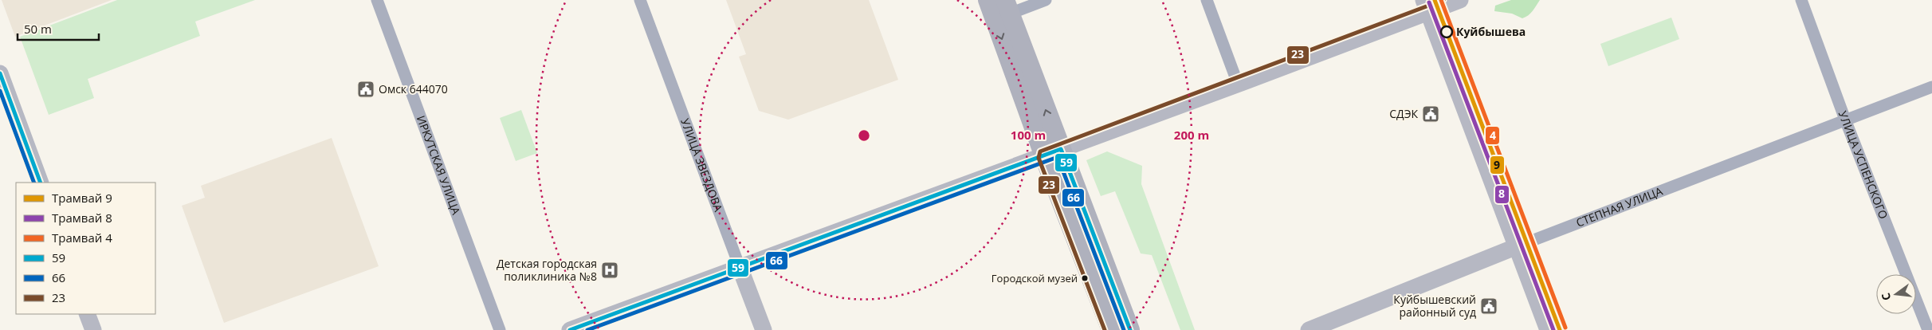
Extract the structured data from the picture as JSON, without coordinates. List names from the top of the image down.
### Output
{
  "streets": {
    "main road": ["УЛИЦА ЗВЕЗДОВА", "СТЕПНАЯ УЛИЦА"],
    "street": ["ИРКУТСКАЯ УЛИЦА", "УЛИЦА УСПЕНСКОГО"]
  },
  "crossings": [
    ["УЛИЦА УСПЕНСКОГО", "СТЕПНАЯ УЛИЦА"]
  ],
  "places": {
    "other": ["Куйбышева", "Городской музей"],
    "public building": ["Омск 644070", "СДЭК", "Куйбышевский районный суд"],
    "hospital": ["Детская городская поликлиника №8"]
  },
  "lines": [
    "tram line 9",
    "tram line 4",
    "transit line 23",
    "tram line 8",
    "transit line 59",
    "transit line 66"
  ],
  "legend": [
    "Трамвай 9",
    "Трамвай 8",
    "Трамвай 4",
    "59",
    "66",
    "23"
  ],
  "scale_bar": "50 m",
  "north": "left",
  "rings": ["100 m", "200 m"]
}
